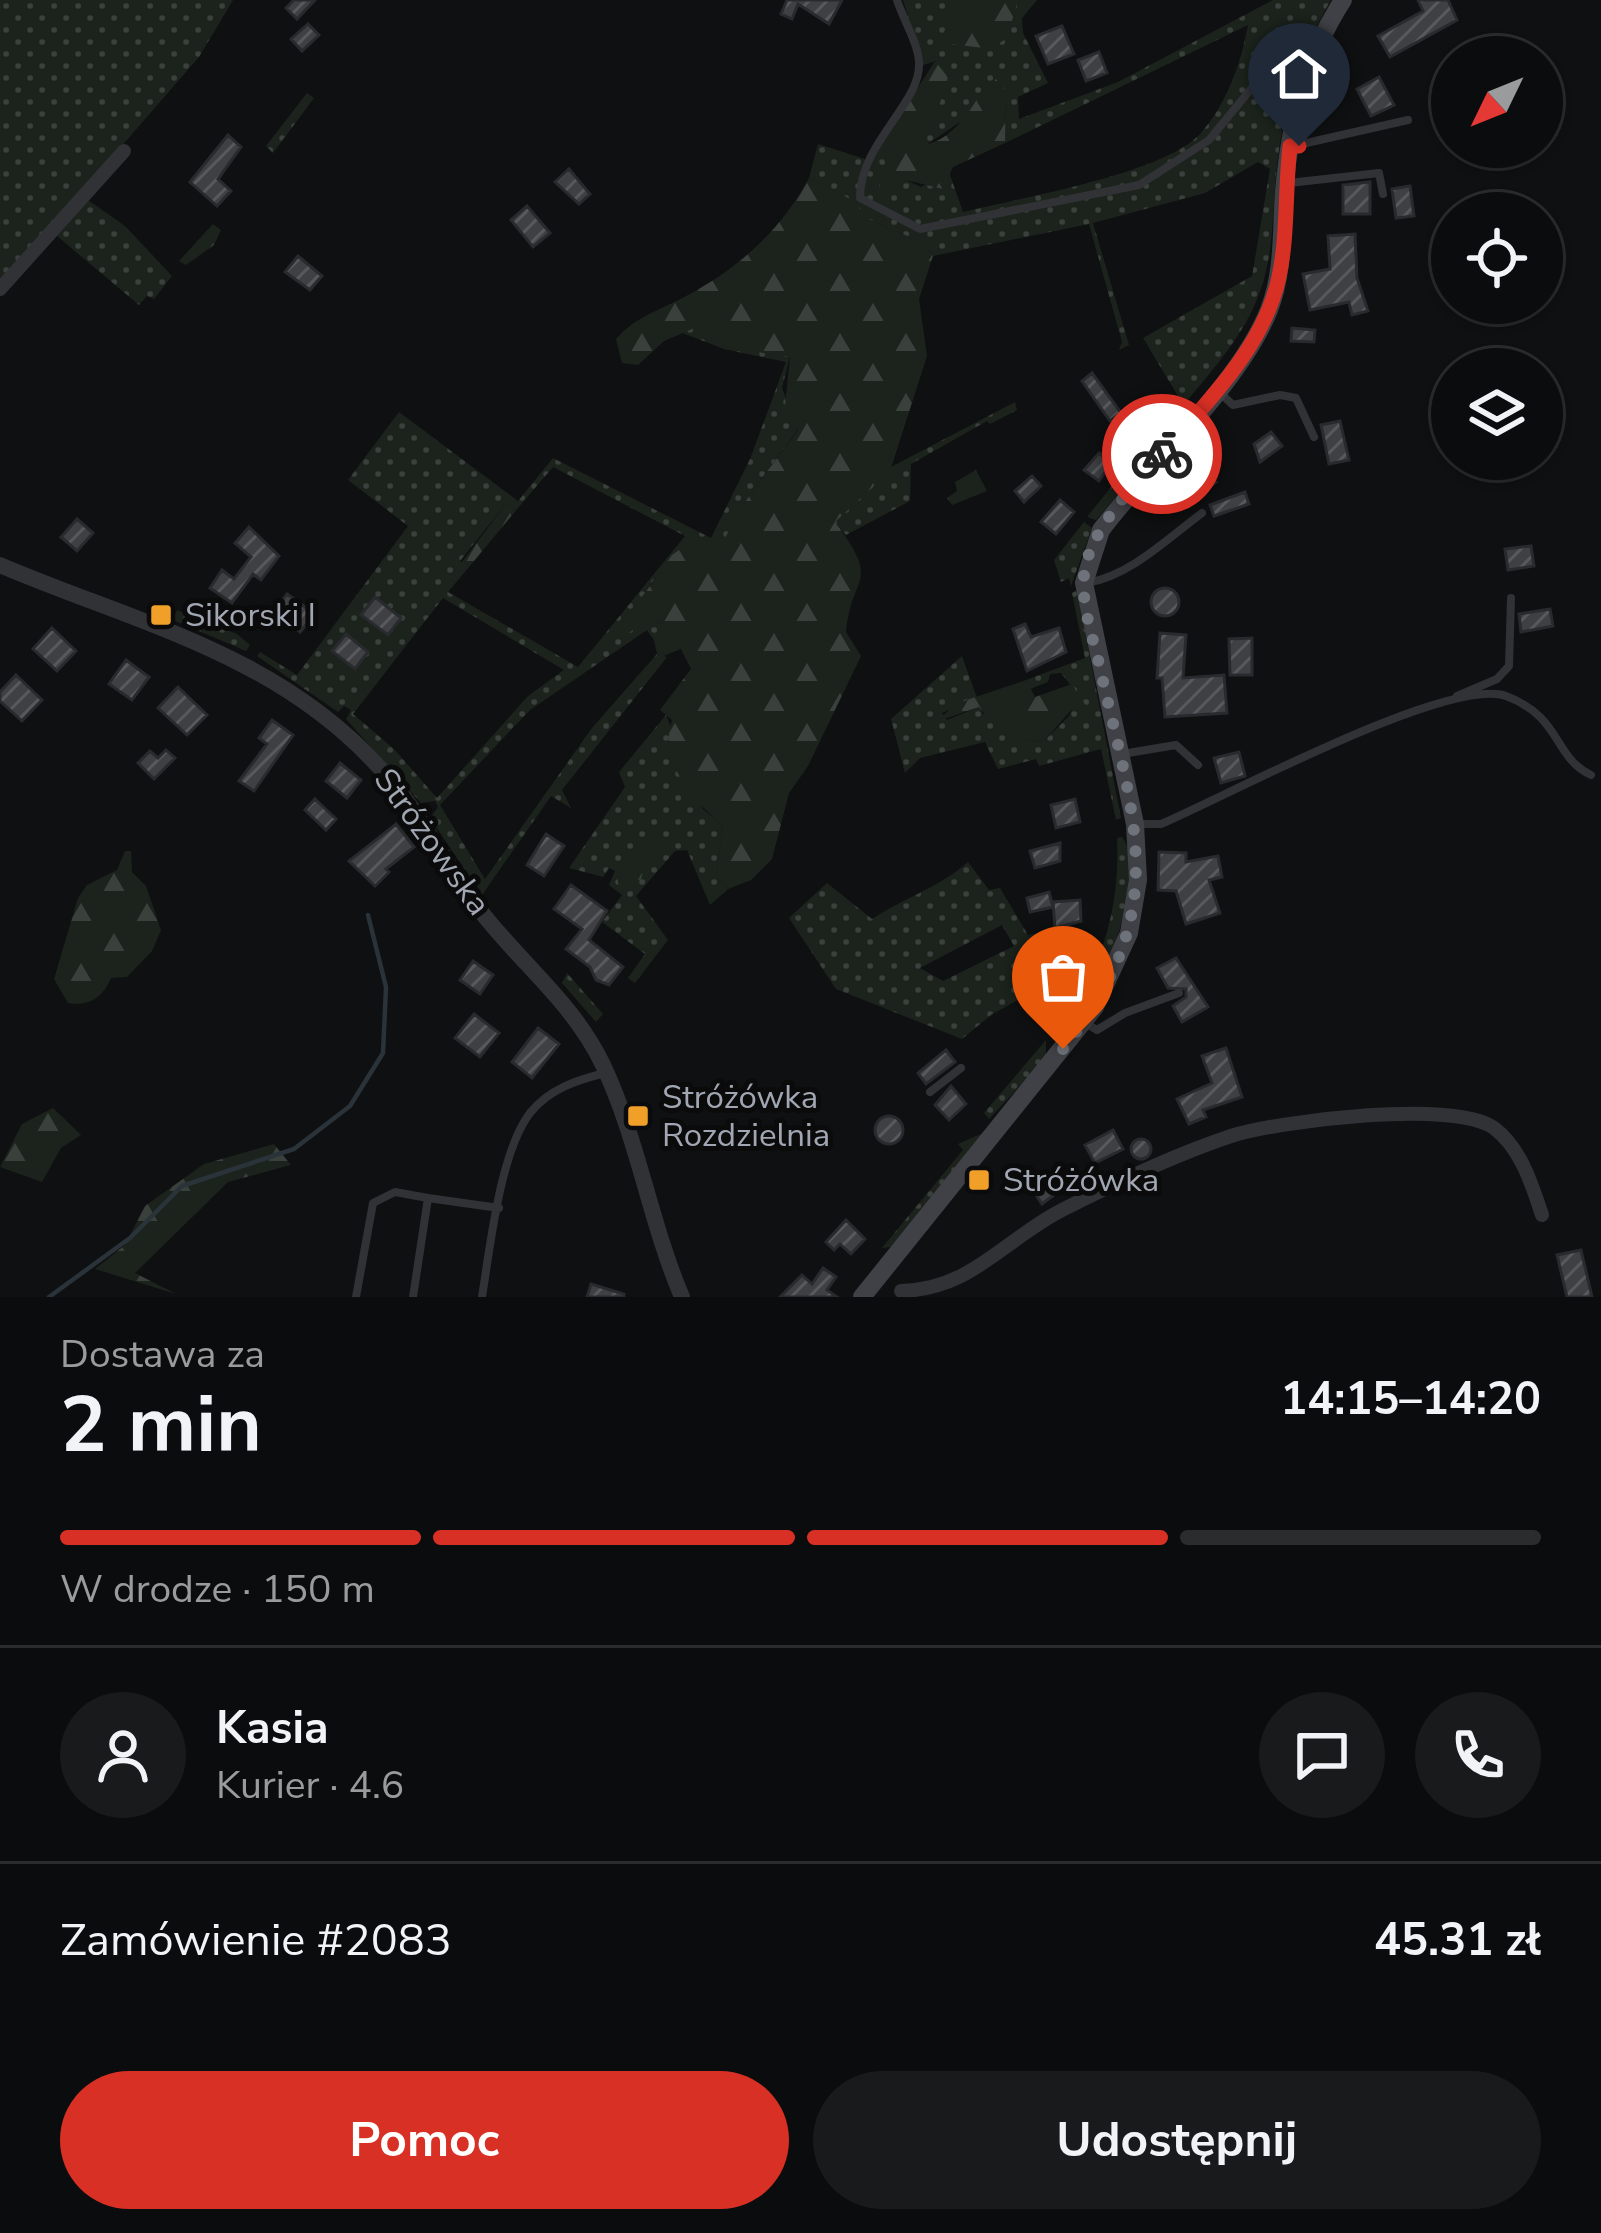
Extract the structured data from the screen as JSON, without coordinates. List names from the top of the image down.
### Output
{
  "streets": {
    "street": ["Stróżowska"]
  },
  "places": {
    "transit": ["Sikorski I", "Stróżówka Rozdzielnia", "Stróżówka"]
  },
  "north": "bottom left",
  "page": {
    "heading": ["2 min", "Dostawa za", "14:15–14:20"],
    "panel": [
      "Kasia",
      "Kurier · 4.6",
      "Zamówienie #2083",
      "45.31 zł"
    ],
    "bar": "W drodze · 150 m",
    "buttons": ["Pomoc", "Udostępnij"]
  }
}
